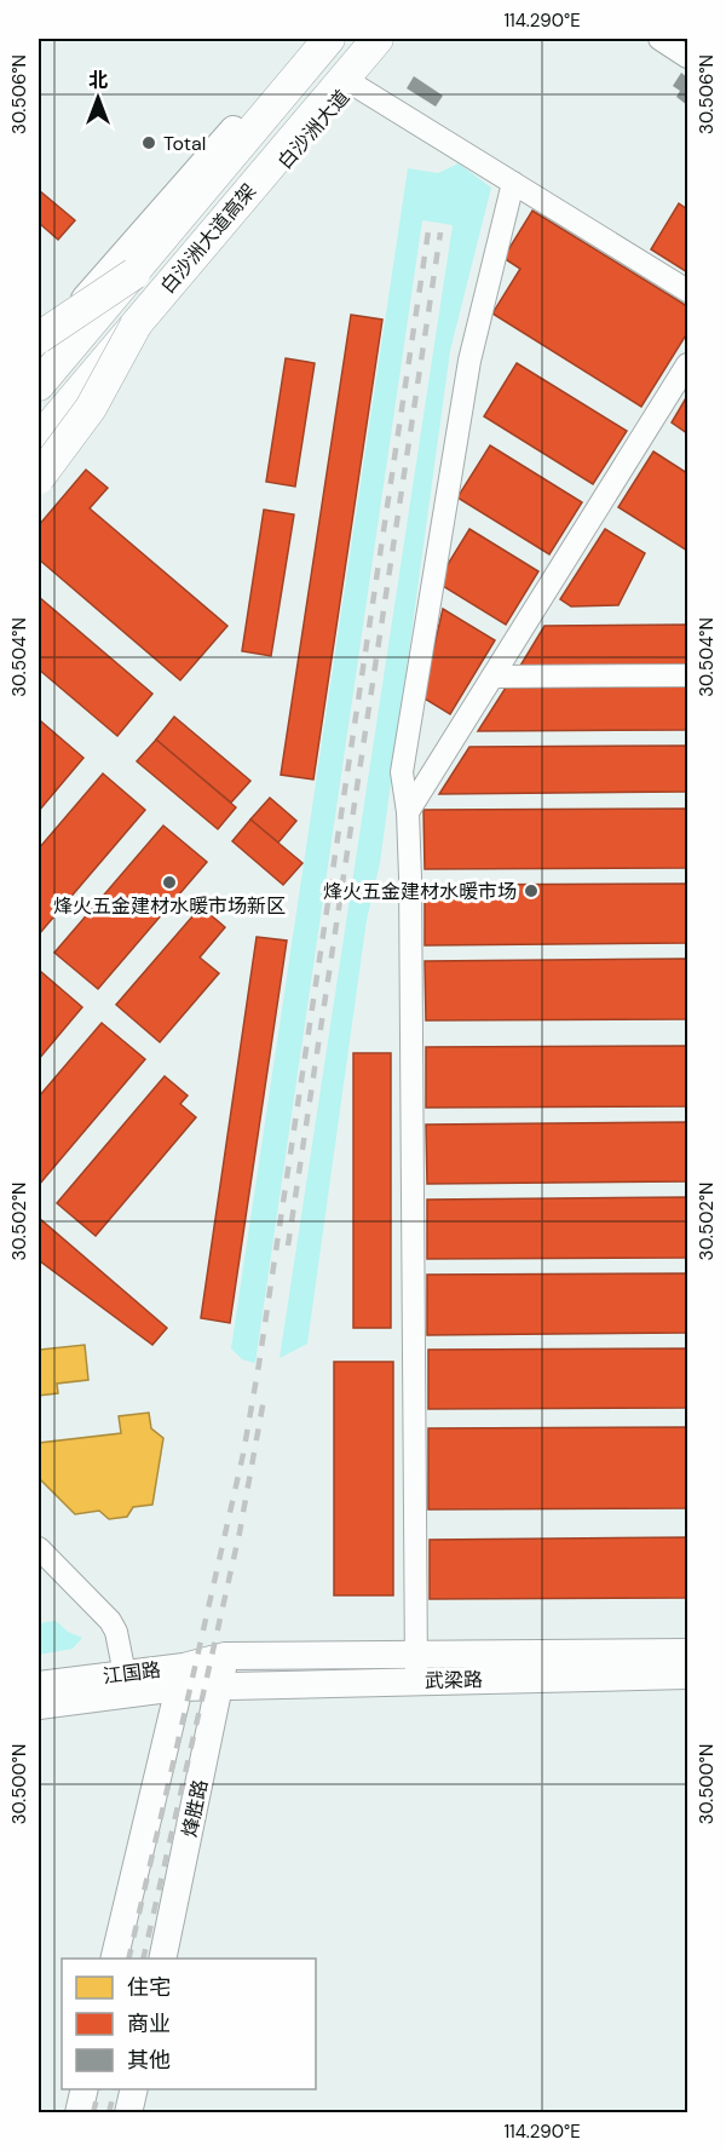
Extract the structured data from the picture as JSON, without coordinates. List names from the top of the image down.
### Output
{
  "streets": {
    "highway": ["白沙洲大道高架"],
    "main road": [
      "白沙洲大道",
      "江国路",
      "武梁路",
      "烽胜路"
    ]
  },
  "crossings": [
    ["江国路", "武梁路"],
    ["江国路", "烽胜路"],
    ["武梁路", "烽胜路"]
  ],
  "places": ["Total", "烽火五金建材水暖市场新区", "烽火五金建材水暖市场"],
  "legend": ["住宅", "商业", "其他"],
  "north": "top",
  "coordinates": [
    "114.290°E",
    "30.506°N",
    "30.504°N",
    "30.502°N",
    "30.500°N"
  ]
}
